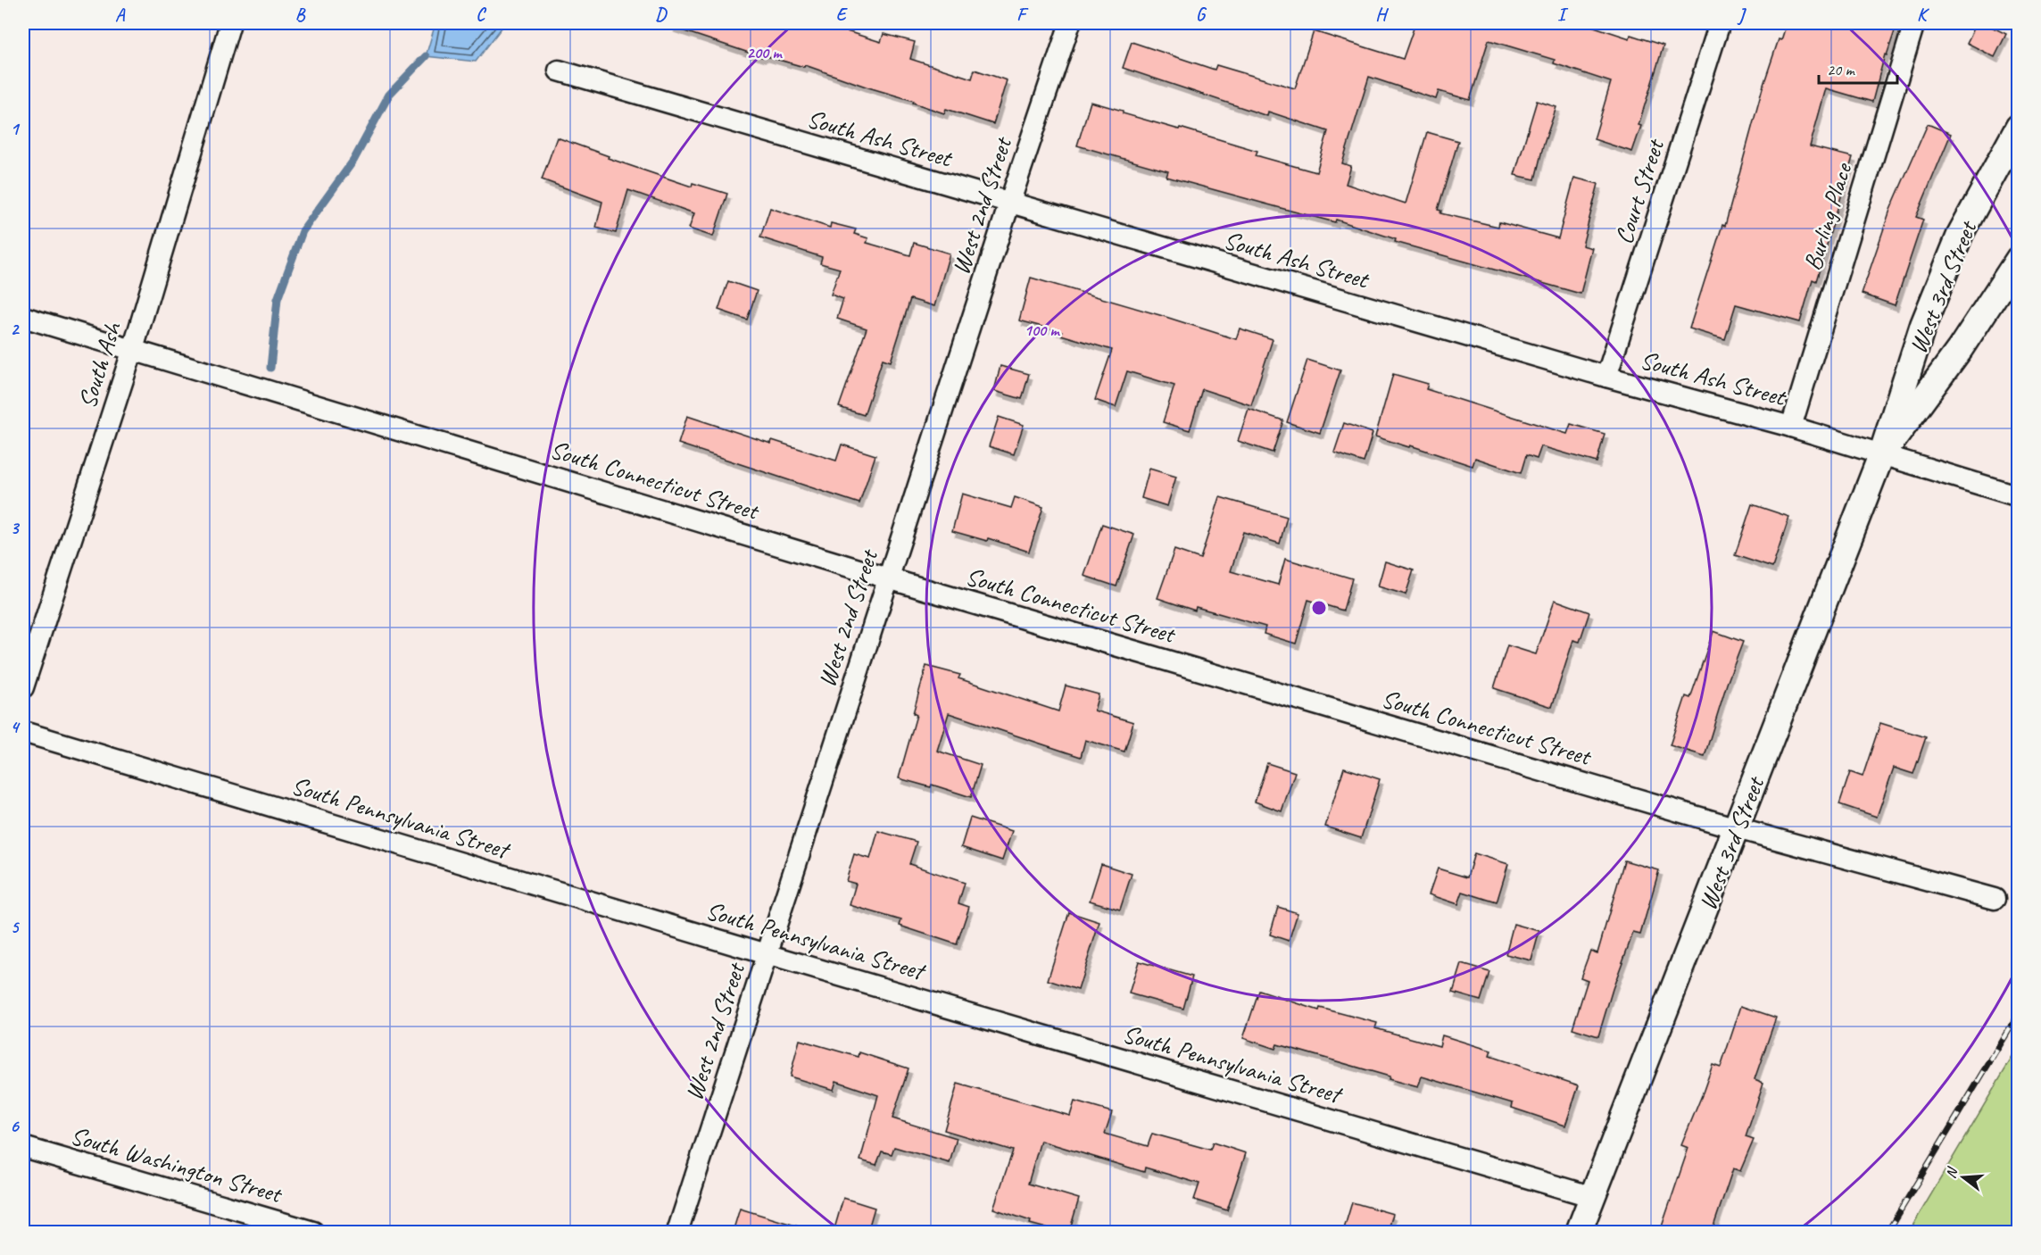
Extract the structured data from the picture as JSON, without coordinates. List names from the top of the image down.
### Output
{
  "streets": {
    "street": [
      "South Ash Street",
      "Court Street",
      "West 2nd Street",
      "Burling Place",
      "West 3rd Street",
      "South Ash",
      "South Connecticut Street",
      "South Pennsylvania Street",
      "South Washington Street"
    ]
  },
  "crossings": [
    ["South Ash Street", "Court Street"],
    ["South Ash Street", "West 2nd Street"],
    ["South Ash Street", "Burling Place"],
    ["South Ash Street", "West 3rd Street"],
    ["West 2nd Street", "South Connecticut Street"],
    ["West 2nd Street", "South Pennsylvania Street"],
    ["West 3rd Street", "South Connecticut Street"],
    ["West 3rd Street", "South Pennsylvania Street"],
    ["South Ash", "South Connecticut Street"]
  ],
  "scale_bar": "20 m",
  "north": "left",
  "grid": {
    "columns": [
      "A",
      "B",
      "C",
      "D",
      "E",
      "F",
      "G",
      "H",
      "I",
      "J",
      "K"
    ],
    "rows": [
      "1",
      "2",
      "3",
      "4",
      "5",
      "6"
    ]
  },
  "rings": ["200 m", "100 m"]
}
